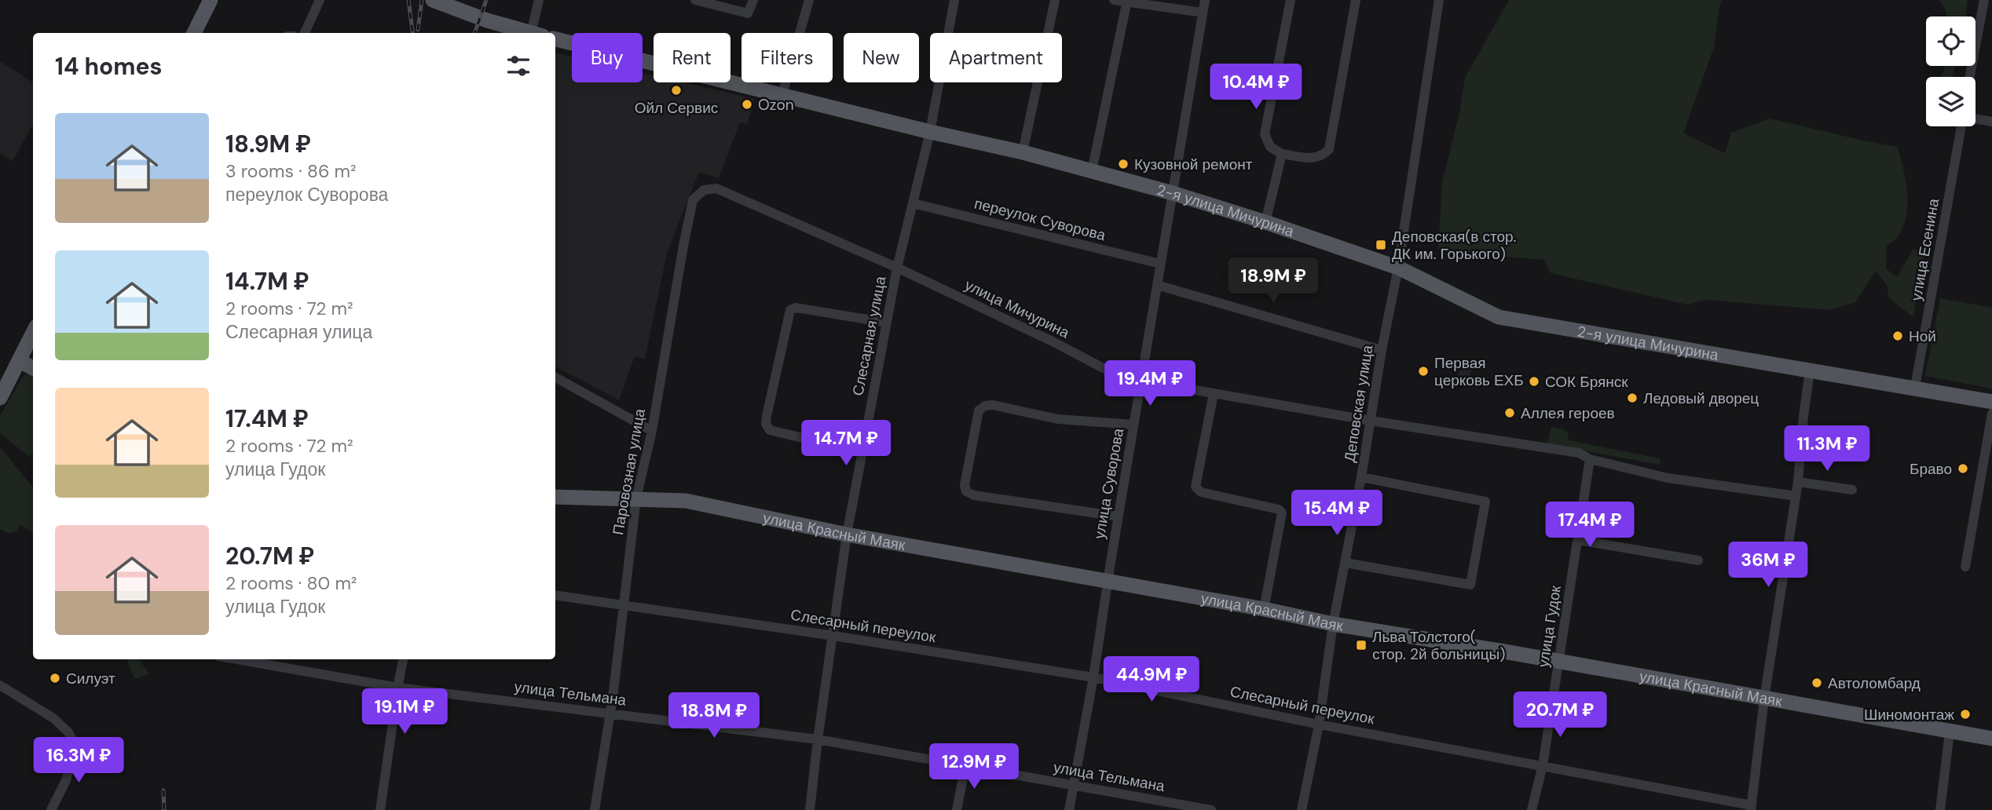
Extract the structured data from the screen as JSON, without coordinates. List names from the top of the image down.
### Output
{
  "streets": {
    "main road": ["2-я улица Мичурина", "улица Красный Маяк"],
    "street": [
      "переулок Суворова",
      "улица Есенина",
      "улица Мичурина",
      "Слесарная улица",
      "Деповская улица",
      "Паровозная улица",
      "улица Суворова",
      "Слесарный переулок",
      "улица Гудок",
      "улица Тельмана"
    ]
  },
  "crossings": [
    ["2-я улица Мичурина", "улица Есенина"],
    ["2-я улица Мичурина", "Слесарная улица"],
    ["2-я улица Мичурина", "Деповская улица"],
    ["2-я улица Мичурина", "улица Суворова"],
    ["переулок Суворова", "Слесарная улица"],
    ["переулок Суворова", "улица Суворова"],
    ["улица Мичурина", "Слесарная улица"],
    ["улица Мичурина", "Деповская улица"],
    ["улица Мичурина", "Паровозная улица"],
    ["улица Мичурина", "улица Суворова"],
    ["улица Мичурина", "улица Гудок"],
    ["Слесарная улица", "улица Красный Маяк"],
    ["Слесарная улица", "Слесарный переулок"],
    ["Слесарная улица", "улица Тельмана"],
    ["Деповская улица", "улица Красный Маяк"],
    ["Деповская улица", "Слесарный переулок"],
    ["Паровозная улица", "улица Красный Маяк"],
    ["Паровозная улица", "Слесарный переулок"],
    ["Паровозная улица", "улица Тельмана"],
    ["улица Суворова", "улица Красный Маяк"],
    ["улица Суворова", "Слесарный переулок"],
    ["улица Суворова", "улица Тельмана"],
    ["улица Красный Маяк", "улица Гудок"],
    ["Слесарный переулок", "улица Гудок"]
  ],
  "places": {
    "other": [
      "Ойл Сервис",
      "Ozon",
      "Кузовной ремонт",
      "Ной",
      "Первая церковь ЕХБ",
      "СОК Брянск",
      "Ледовый дворец",
      "Аллея героев",
      "Браво",
      "Силуэт",
      "Автоломбард",
      "Шиномонтаж"
    ],
    "transit": ["Деповская(в стор. ДК им. Горького)", "Льва Толстого( стор. 2й больницы)"]
  },
  "page": {
    "chip": [
      "Buy",
      "Rent",
      "Filters",
      "New",
      "Apartment"
    ],
    "heading": "14 homes",
    "price": [
      "10.4M ₽",
      "18.9M ₽",
      "19.4M ₽",
      "14.7M ₽",
      "11.3M ₽",
      "15.4M ₽",
      "17.4M ₽",
      "36M ₽",
      "44.9M ₽",
      "19.1M ₽",
      "20.7M ₽",
      "18.8M ₽",
      "16.3M ₽",
      "12.9M ₽"
    ],
    "list": [
      {
        "name": "18.9M ₽",
        "note": "3 rooms · 86 m² · переулок Суворова"
      },
      {
        "name": "14.7M ₽",
        "note": "2 rooms · 72 m² · Слесарная улица"
      },
      {
        "name": "17.4M ₽",
        "note": "2 rooms · 72 m² · улица Гудок"
      },
      {
        "name": "20.7M ₽",
        "note": "2 rooms · 80 m² · улица Гудок"
      }
    ]
  }
}
